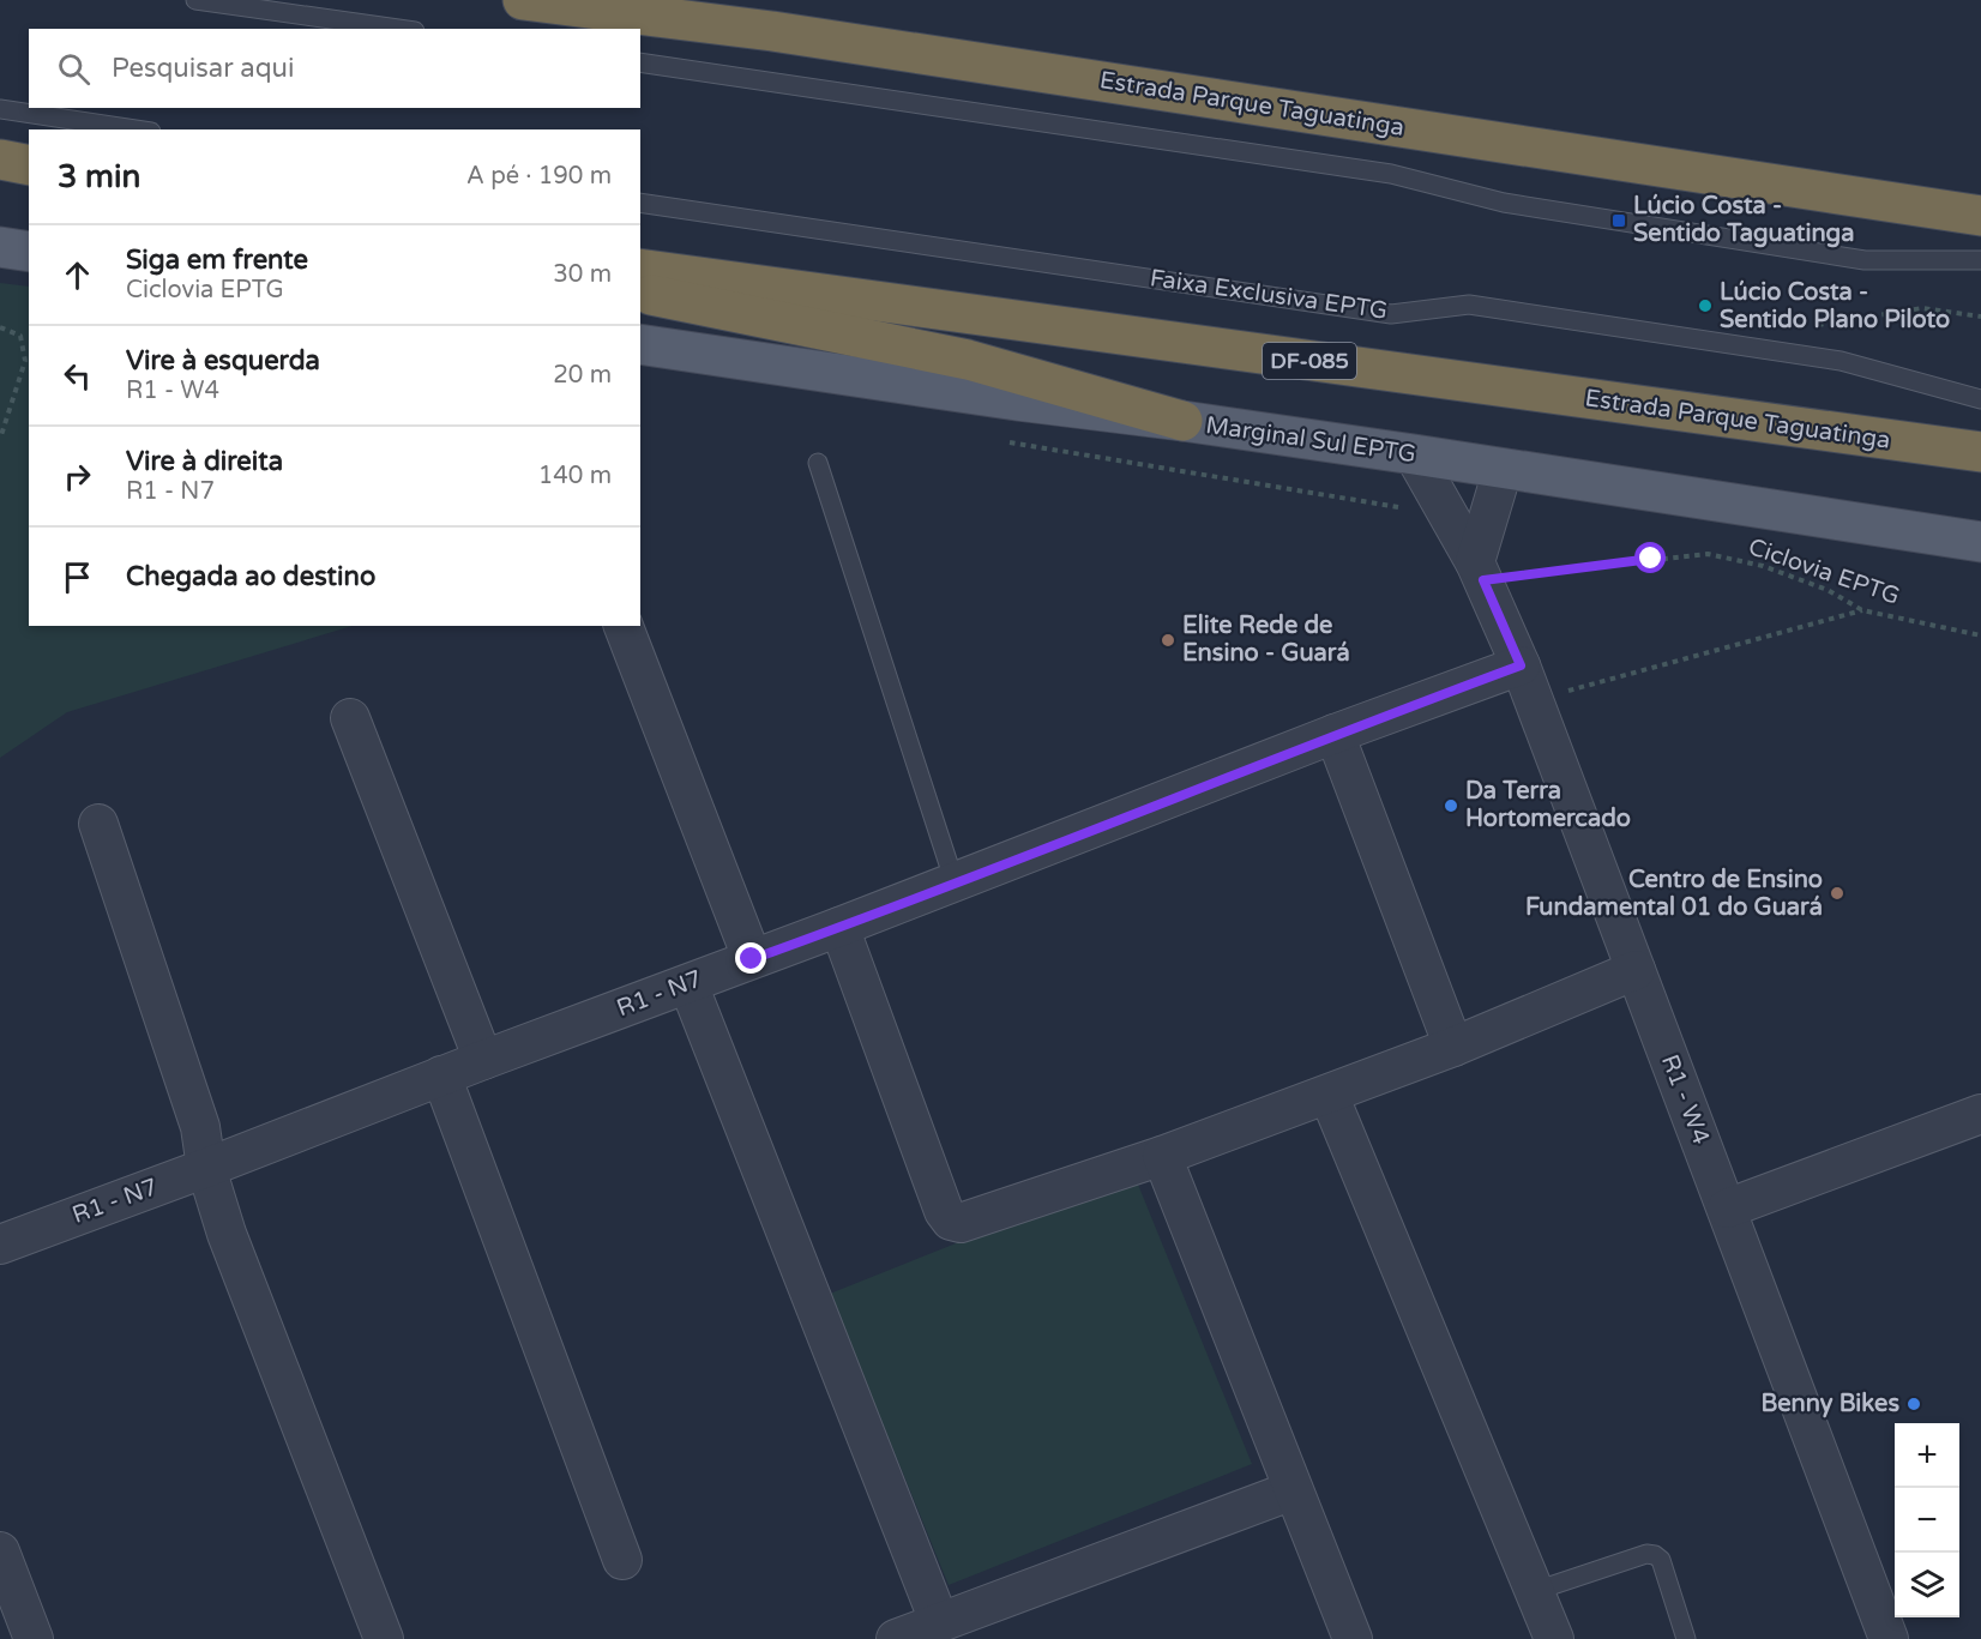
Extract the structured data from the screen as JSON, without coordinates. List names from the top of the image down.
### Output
{
  "streets": {
    "highway": ["Estrada Parque Taguatinga", "DF-085"],
    "main road": ["Marginal Sul EPTG"],
    "street": ["R1 - N7", "R1 - W4"],
    "lane": ["Faixa Exclusiva EPTG"],
    "path": ["Ciclovia EPTG"]
  },
  "crossings": [
    ["Marginal Sul EPTG", "R1 - W4"],
    ["Ciclovia EPTG", "R1 - W4"],
    ["R1 - N7", "R1 - W4"]
  ],
  "places": {
    "transit": ["Lúcio Costa - Sentido Taguatinga"],
    "other": [
      "Lúcio Costa - Sentido Plano Piloto",
      "Elite Rede de Ensino - Guará",
      "Da Terra Hortomercado",
      "Centro de Ensino Fundamental 01 do Guará",
      "Benny Bikes"
    ]
  },
  "page": {
    "search": "Pesquisar aqui",
    "heading": ["3 min", "A pé · 190 m"],
    "list": [
      ["Siga em frente", "Ciclovia EPTG", "30 m"],
      ["Vire à esquerda", "R1 - W4", "20 m"],
      ["Vire à direita", "R1 - N7", "140 m"],
      "Chegada ao destino"
    ],
    "map_buttons": ["+", "−"]
  }
}
